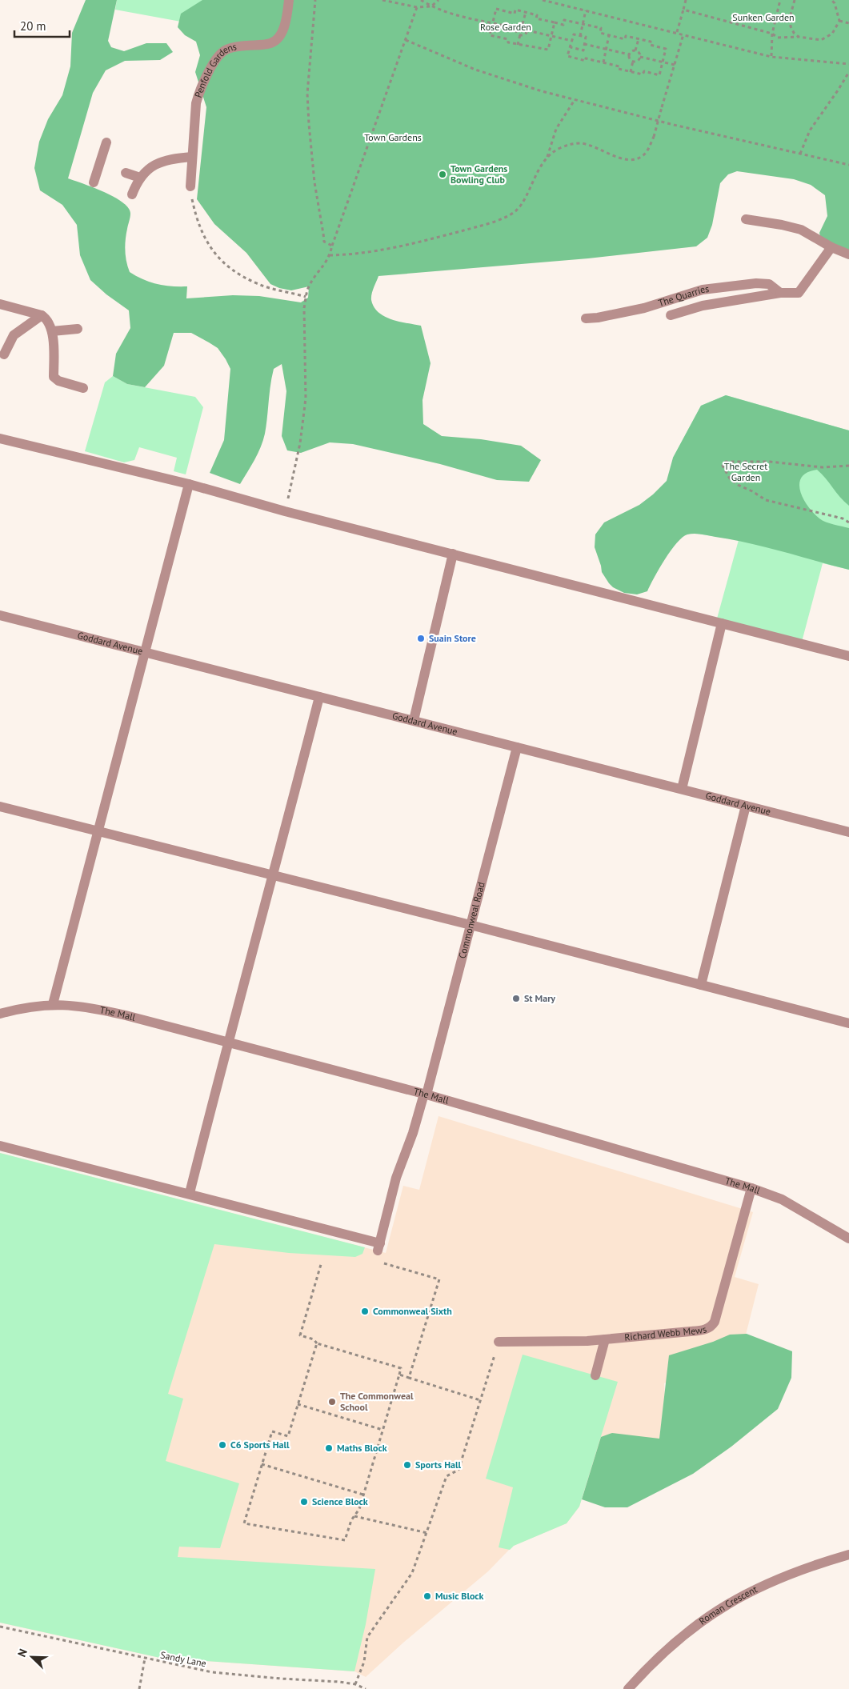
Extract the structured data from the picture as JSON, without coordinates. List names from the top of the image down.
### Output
{
  "streets": {
    "street": [
      "Penfold Gardens",
      "The Quarries",
      "Goddard Avenue",
      "Commonweal Road",
      "The Mall",
      "Richard Webb Mews",
      "Roman Crescent"
    ],
    "path": ["Sandy Lane"]
  },
  "crossings": [
    ["Goddard Avenue", "Commonweal Road"],
    ["Commonweal Road", "The Mall"],
    ["The Mall", "Richard Webb Mews"]
  ],
  "parks": [
    "Sunken Garden",
    "Rose Garden",
    "Town Gardens",
    "The Secret Garden"
  ],
  "places": [
    "Town Gardens Bowling Club",
    "Suain Store",
    "St Mary",
    "Commonweal Sixth",
    "The Commonweal School",
    "C6 Sports Hall",
    "Maths Block",
    "Sports Hall",
    "Science Block",
    "Music Block"
  ],
  "scale_bar": "20 m",
  "north": "top left"
}
